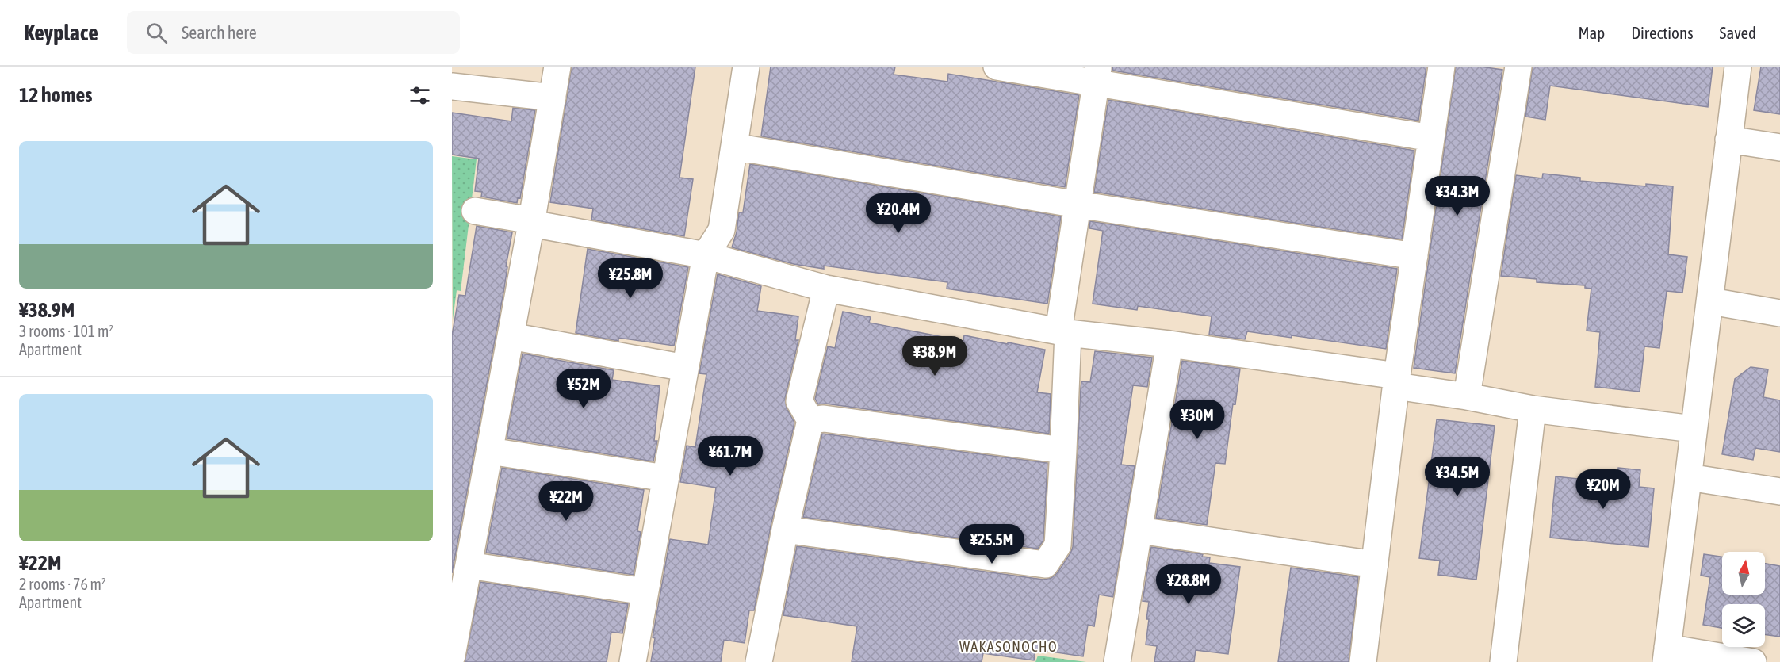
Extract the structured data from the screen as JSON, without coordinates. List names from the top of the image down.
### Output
{
  "districts": ["WAKASONOCHO"],
  "north": "top",
  "page": {
    "header": "Keyplace",
    "search": "Search here",
    "nav": ["Map", "Directions", "Saved"],
    "heading": "12 homes",
    "list": [
      {
        "name": "¥38.9M",
        "note": "3 rooms · 101 m² · Apartment"
      },
      {
        "name": "¥22M",
        "note": "2 rooms · 76 m² · Apartment"
      }
    ],
    "price": [
      "¥34.3M",
      "¥20.4M",
      "¥25.8M",
      "¥38.9M",
      "¥52M",
      "¥30M",
      "¥61.7M",
      "¥34.5M",
      "¥20M",
      "¥22M",
      "¥25.5M",
      "¥28.8M"
    ]
  }
}
